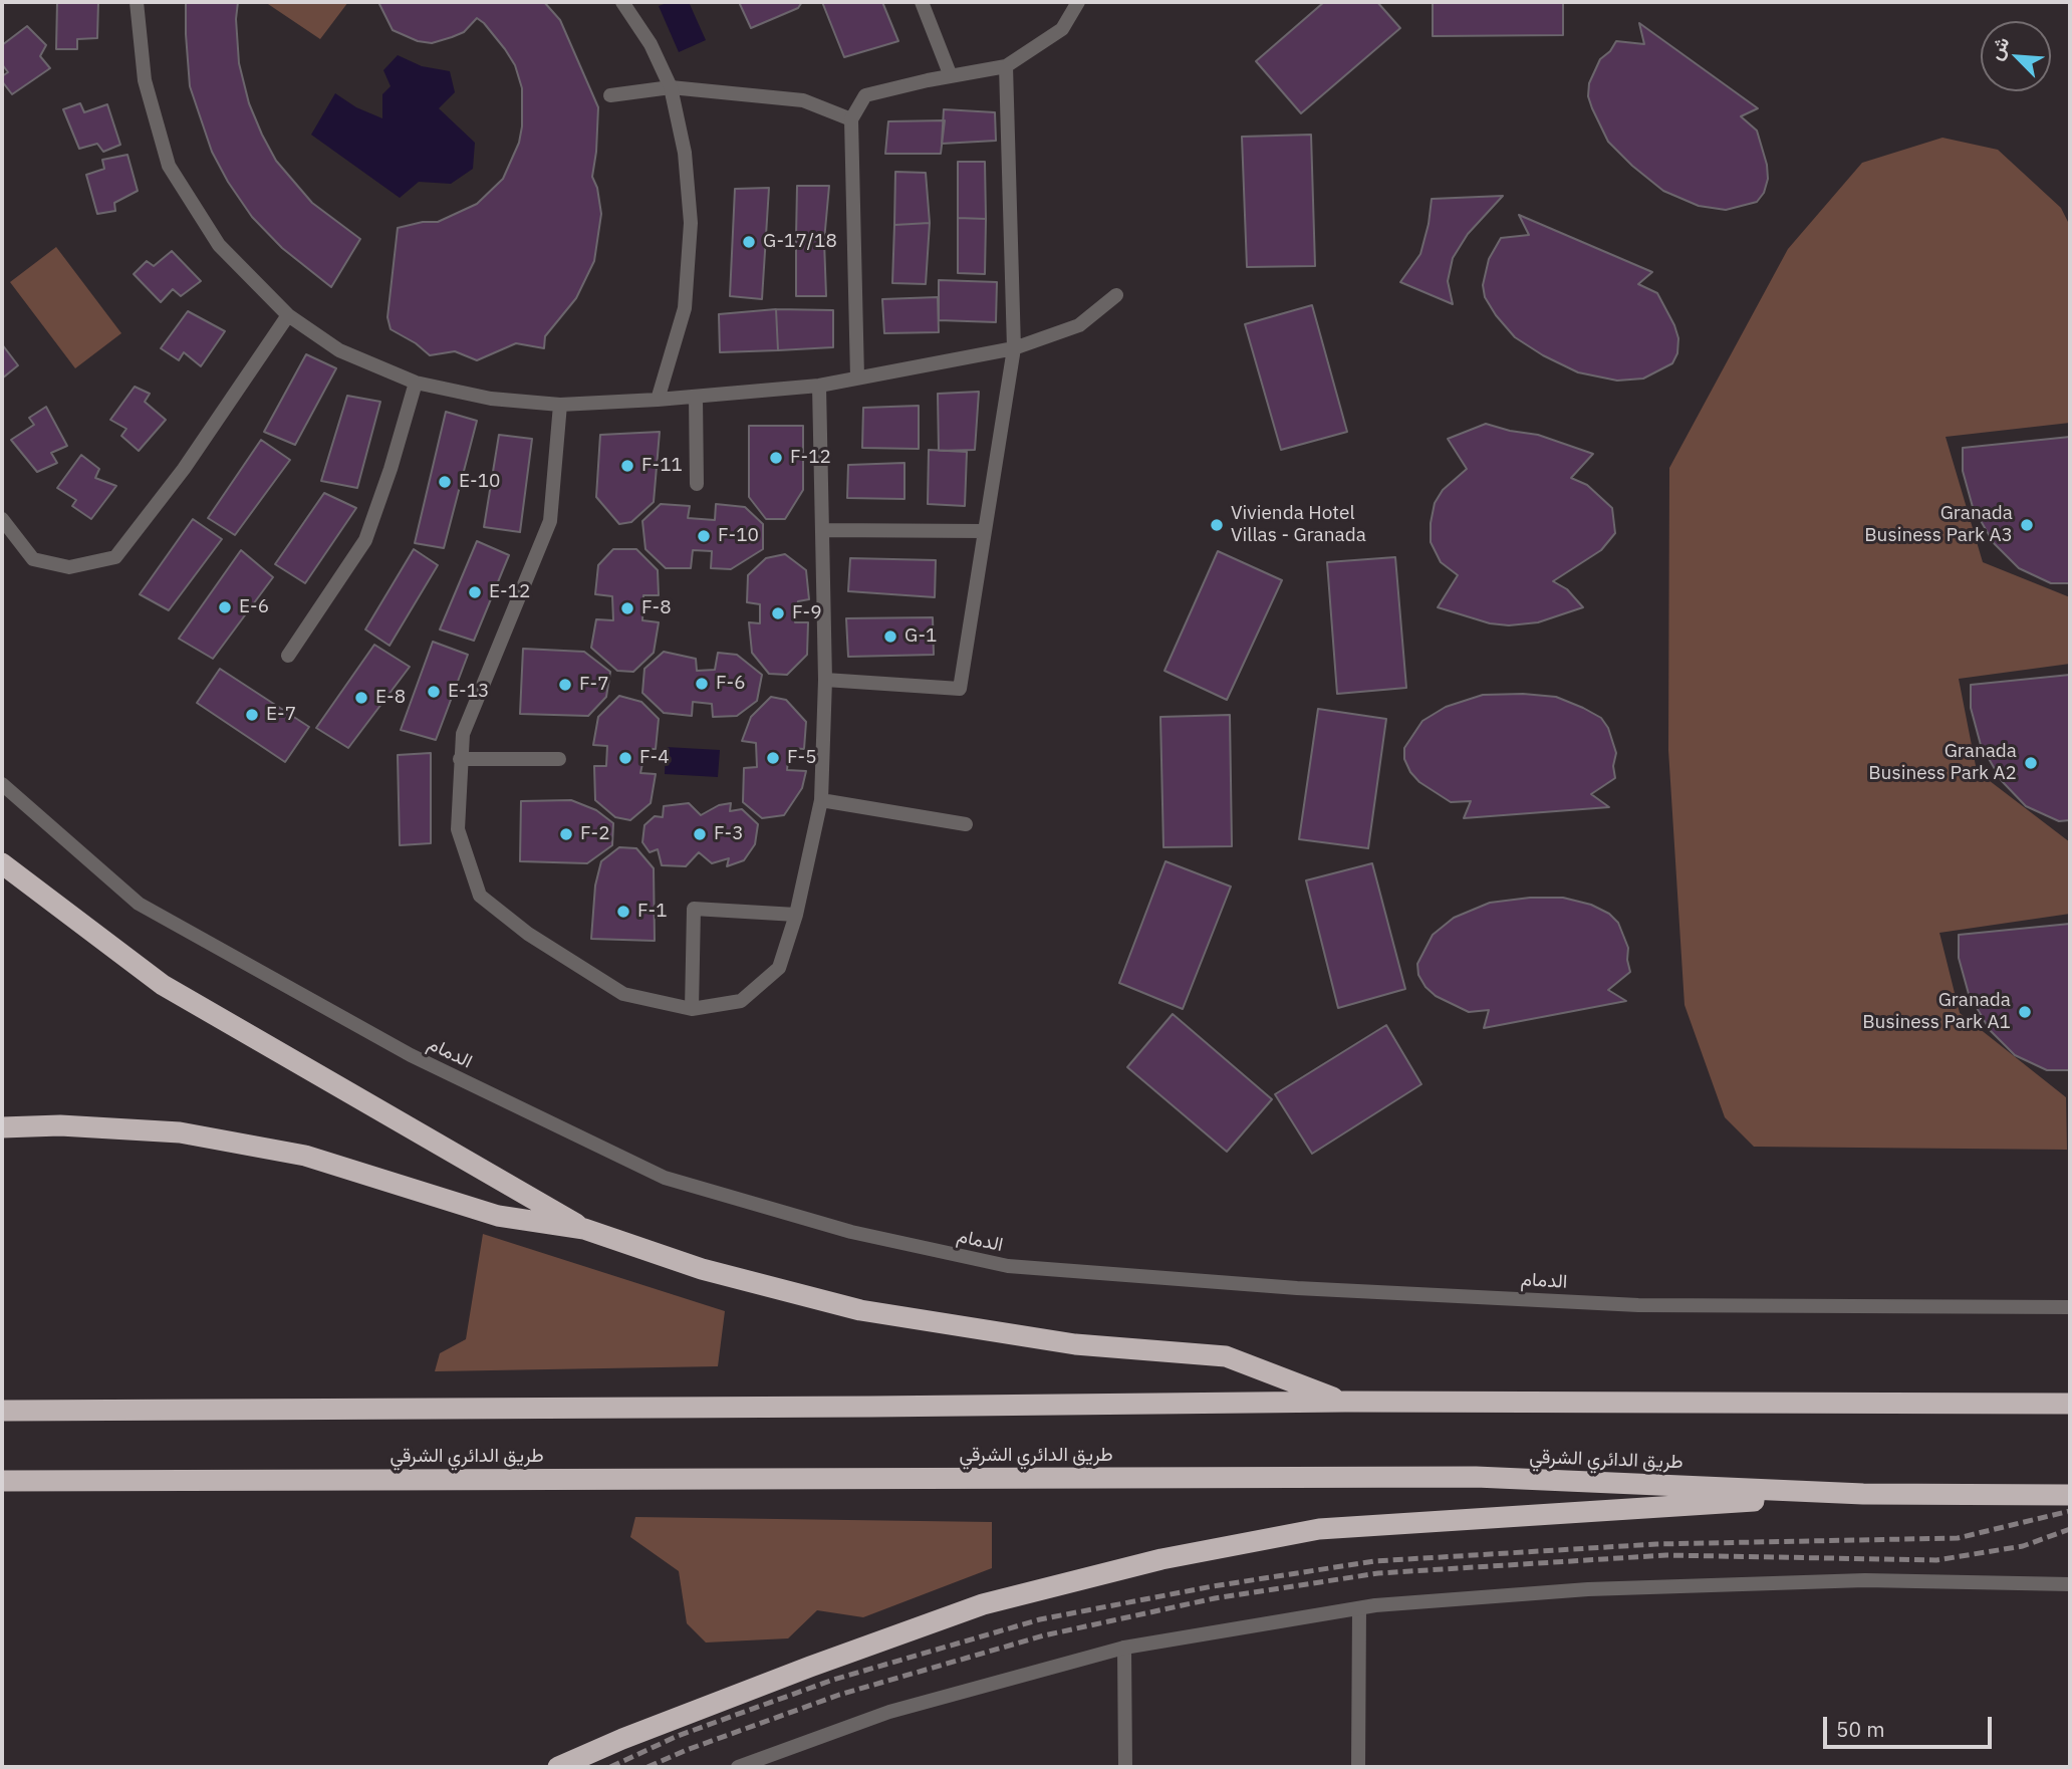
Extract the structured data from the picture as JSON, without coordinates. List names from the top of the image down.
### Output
{
  "streets": {
    "highway": ["طريق الدائري الشرقي"],
    "street": ["الدمام"]
  },
  "places": [
    "G-17/18",
    "F-12",
    "F-11",
    "E-10",
    "Vivienda Hotel Villas - Granada",
    "Granada Business Park A3",
    "F-10",
    "E-12",
    "E-6",
    "F-8",
    "F-9",
    "G-1",
    "F-6",
    "F-7",
    "E-13",
    "E-8",
    "E-7",
    "F-4",
    "F-5",
    "Granada Business Park A2",
    "F-2",
    "F-3",
    "F-1",
    "Granada Business Park A1"
  ],
  "scale_bar": "50 m",
  "north": "top left"
}
